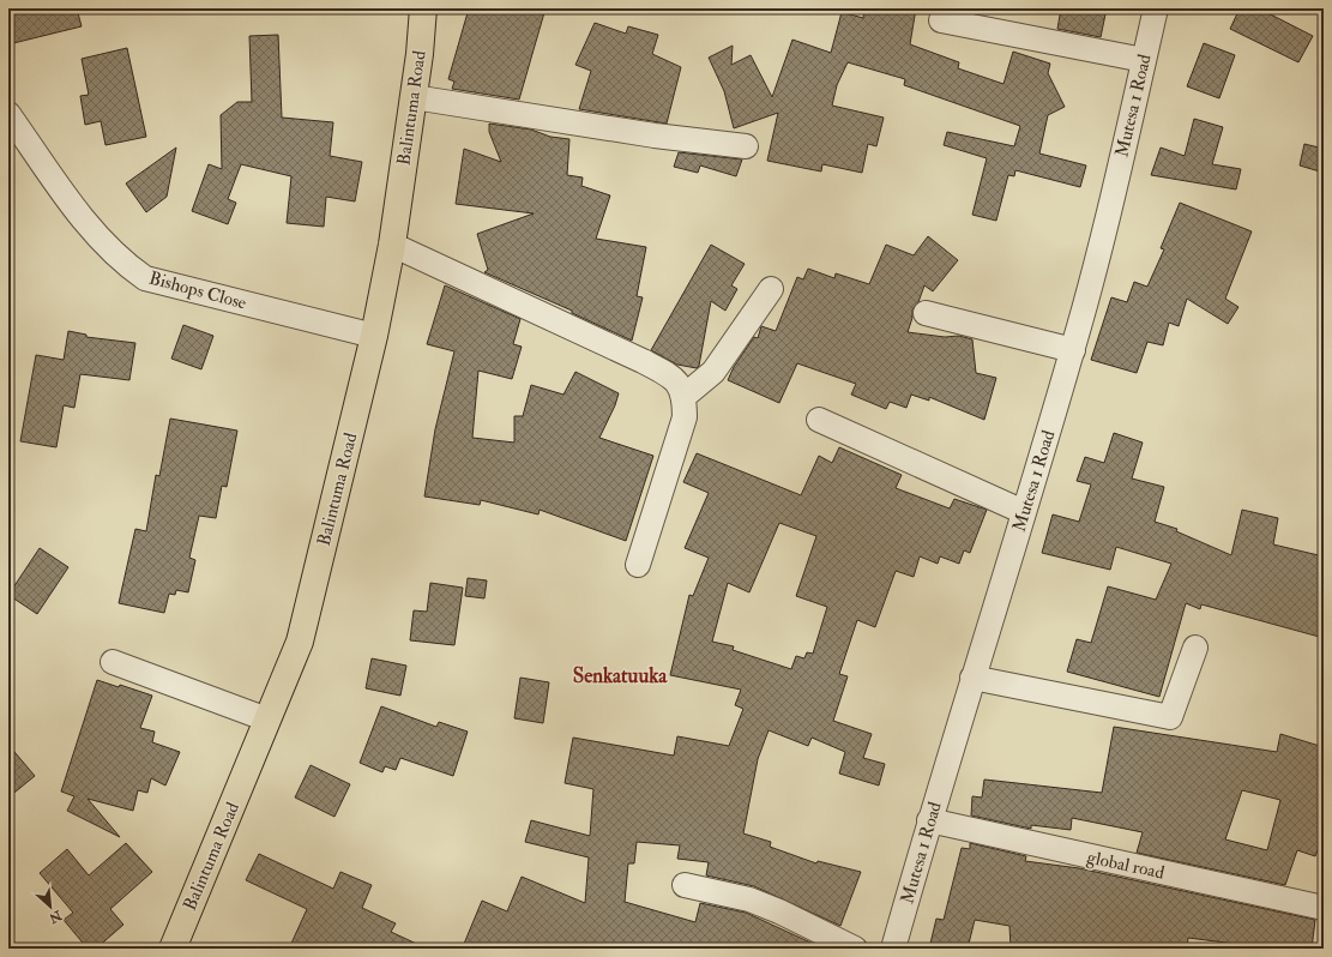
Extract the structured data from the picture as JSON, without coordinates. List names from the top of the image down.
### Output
{
  "streets": {
    "main road": ["Balintuma Road"],
    "street": ["Mutesa 1 Road", "Bishops Close", "global road"]
  },
  "crossings": [
    ["Mutesa 1 Road", "global road"],
    ["Balintuma Road", "Bishops Close"]
  ],
  "districts": ["Senkatuuka"],
  "north": "bottom right"
}
